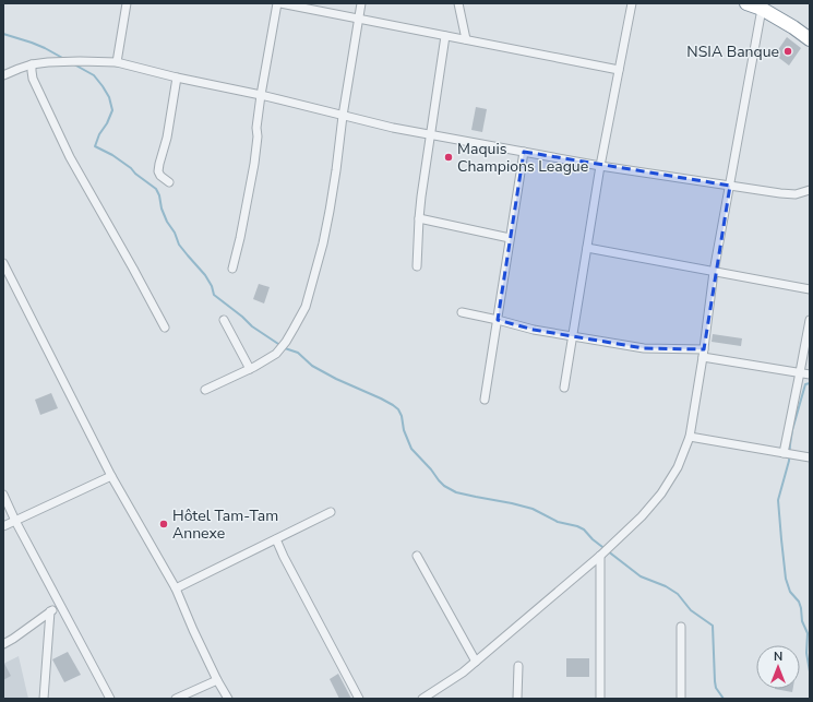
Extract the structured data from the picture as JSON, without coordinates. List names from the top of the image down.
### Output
{
  "places": ["NSIA Banque", "Maquis Champions League", "Hôtel Tam-Tam Annexe"],
  "north": "top"
}
